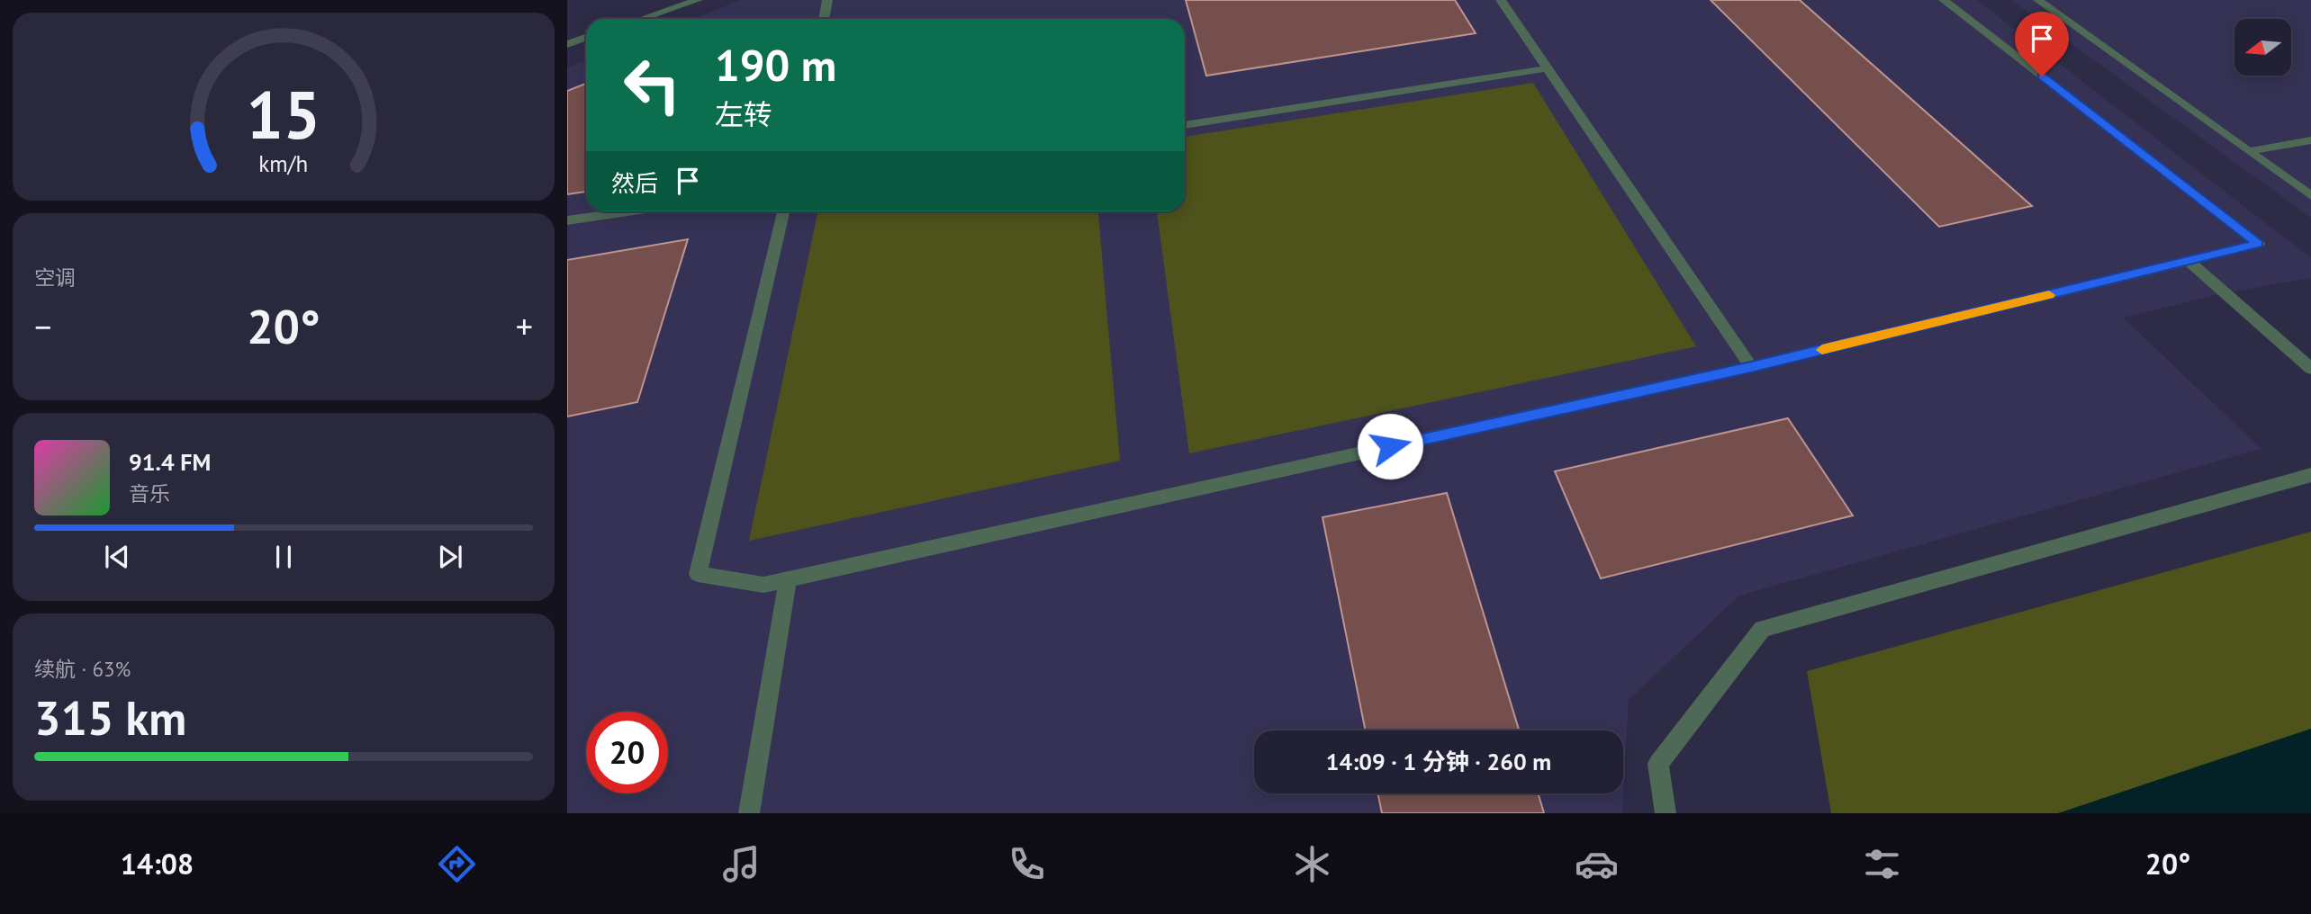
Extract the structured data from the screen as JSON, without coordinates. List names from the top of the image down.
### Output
{
  "north": "left",
  "page": {
    "turn": ["190 m", "左转"],
    "then": "然后",
    "tile": [
      "空调",
      ["续航 · 63%", "315 km"]
    ],
    "heat": ["−", "20°", "+"],
    "song": ["91.4 FM", "音乐"],
    "limit": "20",
    "trip": "14:09 · 1 分钟 · 260 m",
    "tabs": ["14:08", "20°"],
    "gauge": ["15", "km/h"]
  }
}
